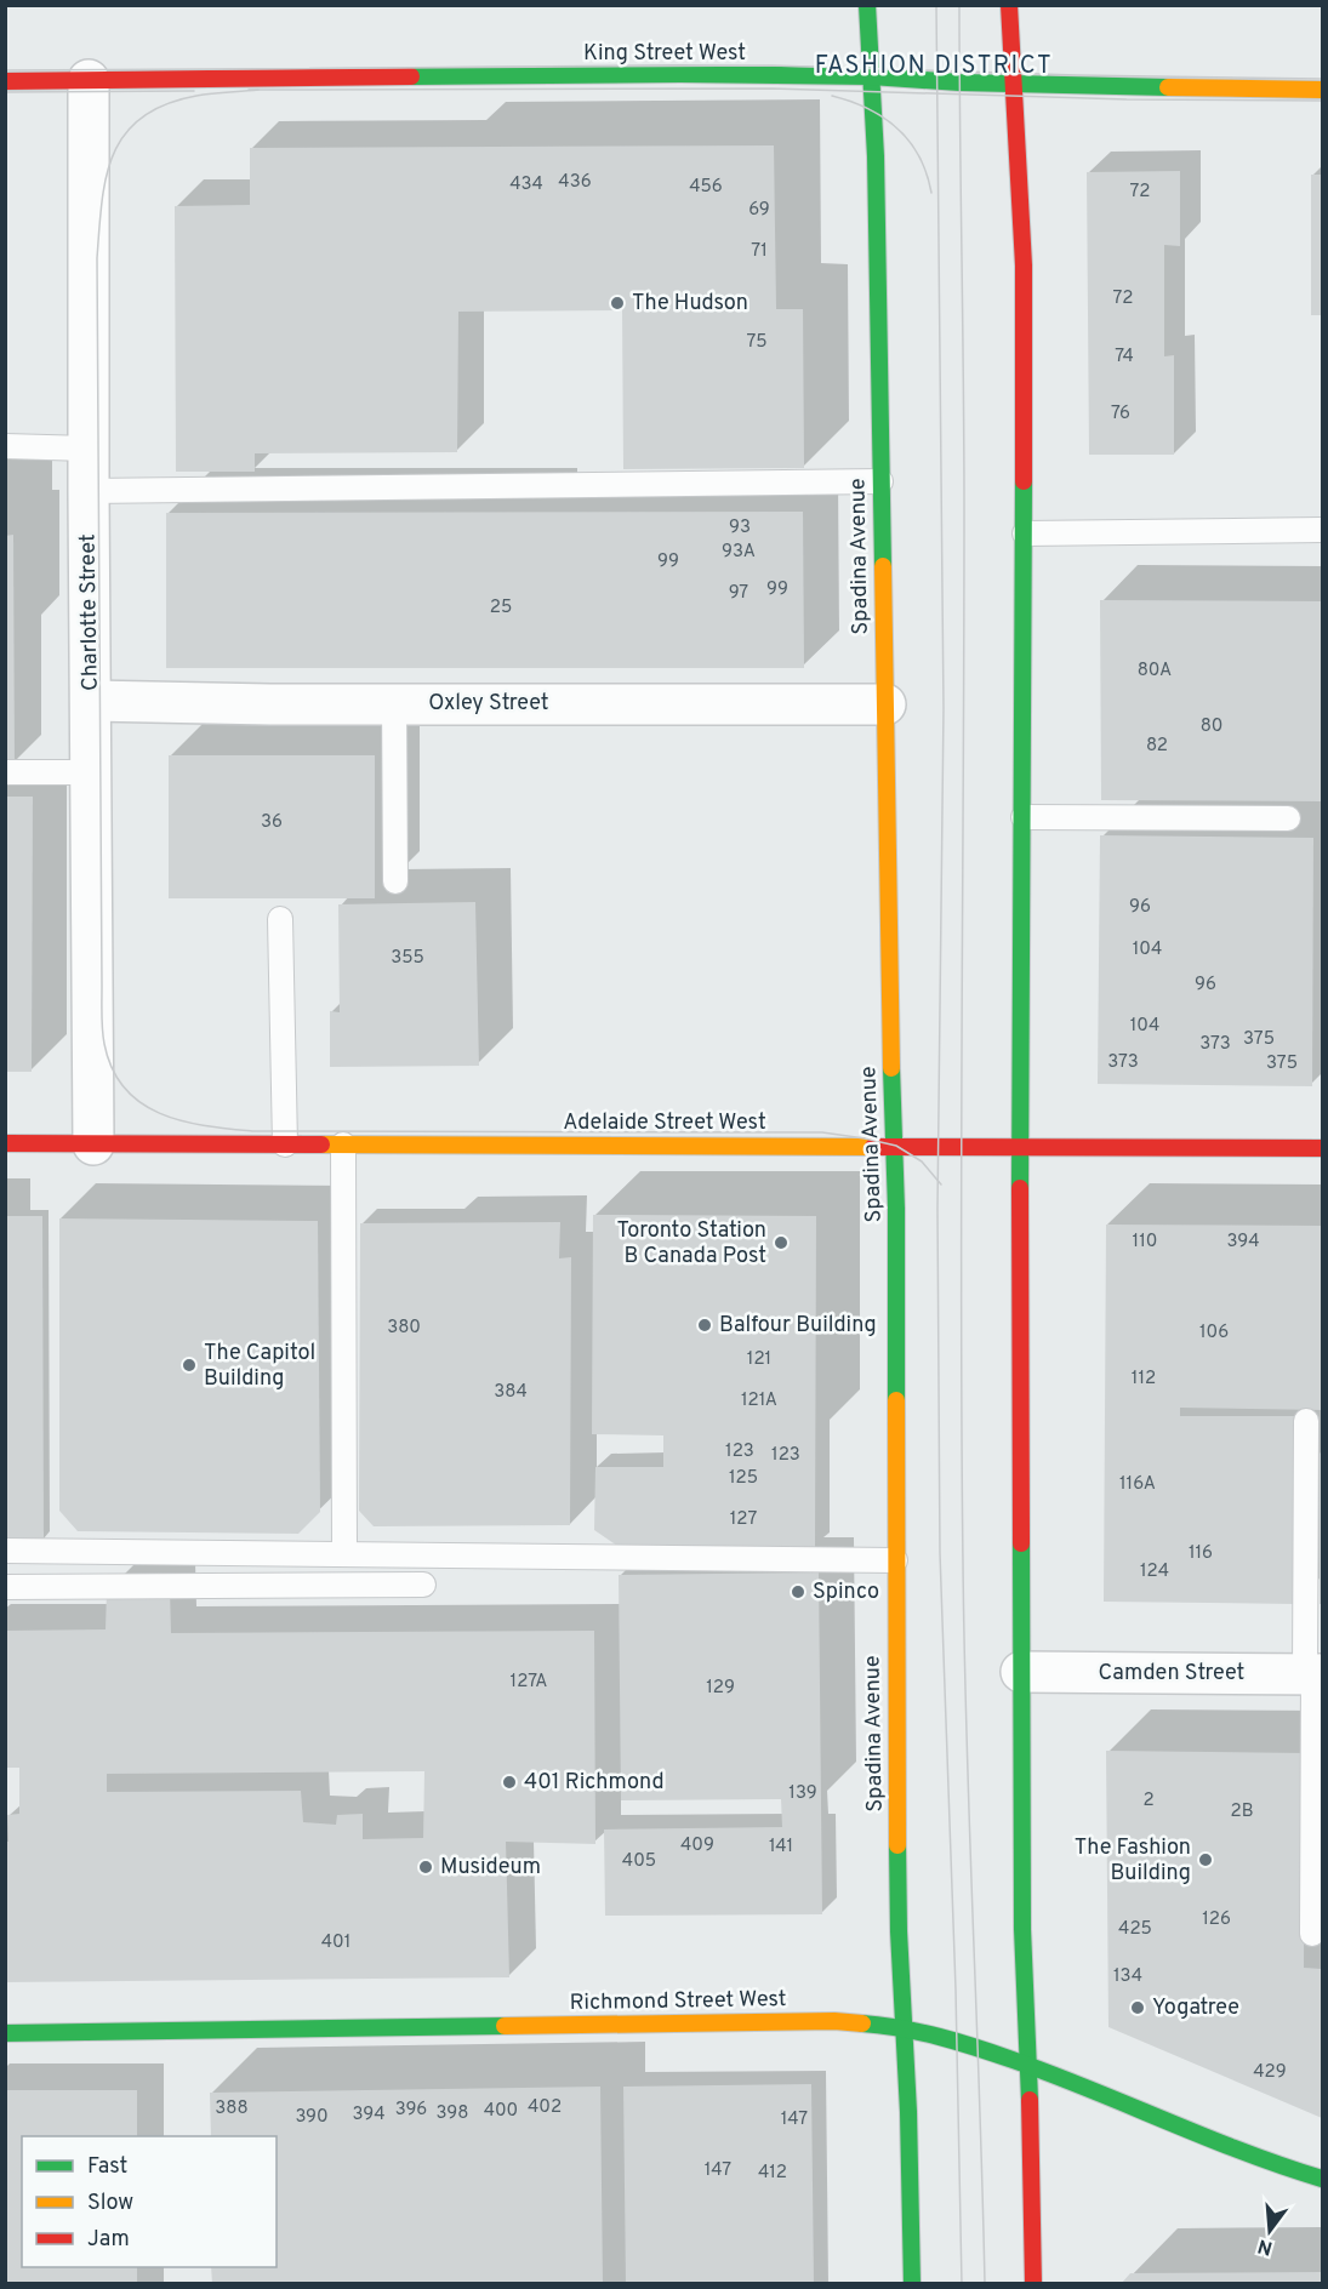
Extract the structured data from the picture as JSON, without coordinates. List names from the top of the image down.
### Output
{
  "streets": {
    "main road": [
      "King Street West",
      "Spadina Avenue",
      "Adelaide Street West",
      "Richmond Street West"
    ],
    "street": ["Charlotte Street", "Oxley Street", "Camden Street"]
  },
  "crossings": [
    ["King Street West", "Spadina Avenue"],
    ["King Street West", "Charlotte Street"],
    ["Spadina Avenue", "Oxley Street"],
    ["Spadina Avenue", "Adelaide Street West"],
    ["Spadina Avenue", "Richmond Street West"],
    ["Charlotte Street", "Oxley Street"],
    ["Charlotte Street", "Adelaide Street West"]
  ],
  "districts": ["FASHION DISTRICT"],
  "places": [
    "The Hudson",
    "Toronto Station B Canada Post",
    "Balfour Building",
    "The Capitol Building",
    "Spinco",
    "401 Richmond",
    "The Fashion Building",
    "Musideum",
    "Yogatree"
  ],
  "house_numbers": [
    "436",
    "434",
    "456",
    "72",
    "69",
    "71",
    "72",
    "75",
    "74",
    "76",
    "93",
    "93A",
    "99",
    "99",
    "97",
    "25",
    "80A",
    "80",
    "82",
    "36",
    "96",
    "104",
    "355",
    "96",
    "104",
    "375",
    "373",
    "373",
    "375",
    "110",
    "394",
    "380",
    "106",
    "121",
    "112",
    "384",
    "121A",
    "123",
    "123",
    "125",
    "116A",
    "127",
    "116",
    "124",
    "127A",
    "129",
    "139",
    "2",
    "2B",
    "409",
    "141",
    "405",
    "126",
    "425",
    "401",
    "134",
    "429",
    "402",
    "388",
    "396",
    "400",
    "398",
    "394",
    "390",
    "147",
    "147",
    "412"
  ],
  "legend": ["Fast", "Slow", "Jam"],
  "north": "bottom"
}
